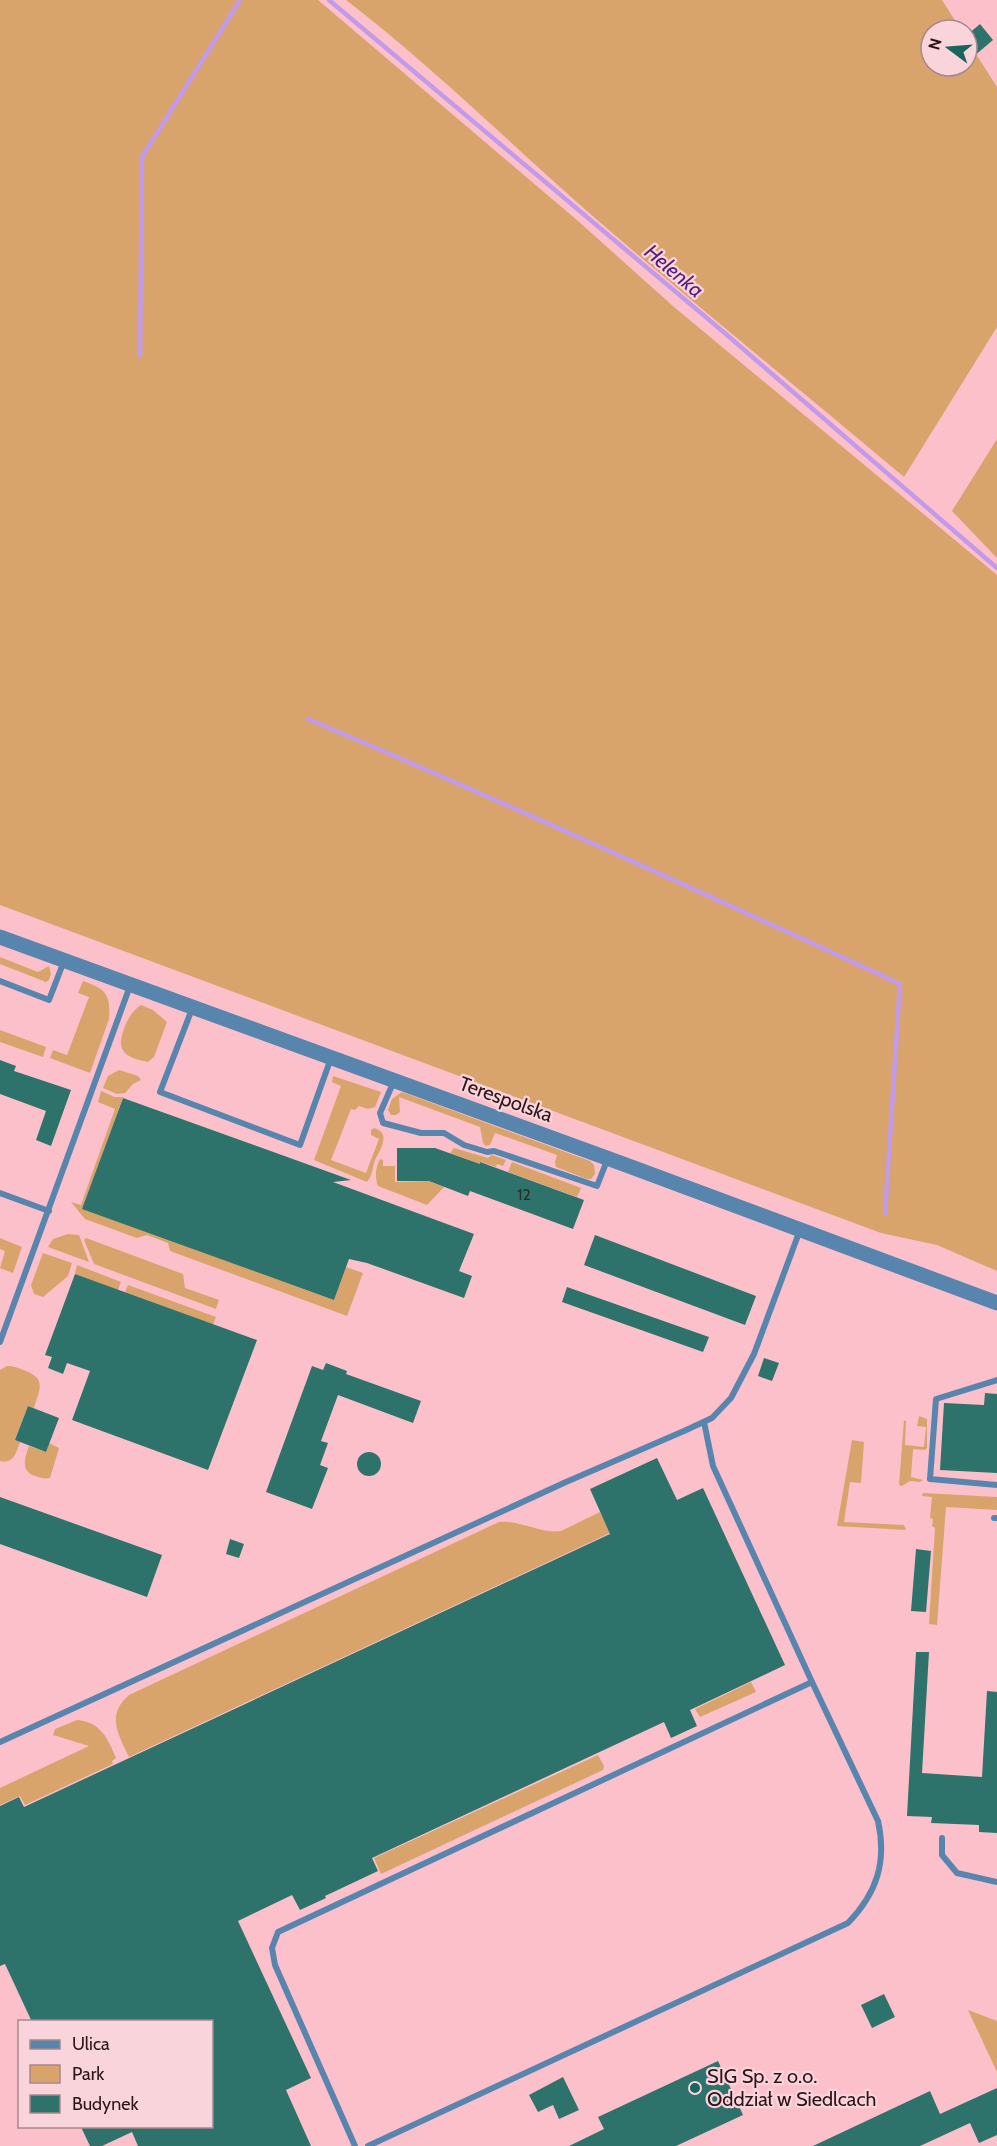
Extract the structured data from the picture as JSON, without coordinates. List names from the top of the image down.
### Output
{
  "streets": {
    "street": ["Terespolska"]
  },
  "water": ["Helenka"],
  "places": ["SIG Sp. z o.o. Oddział w Siedlcach"],
  "house_numbers": ["12"],
  "legend": ["Ulica", "Park", "Budynek"],
  "north": "left"
}
